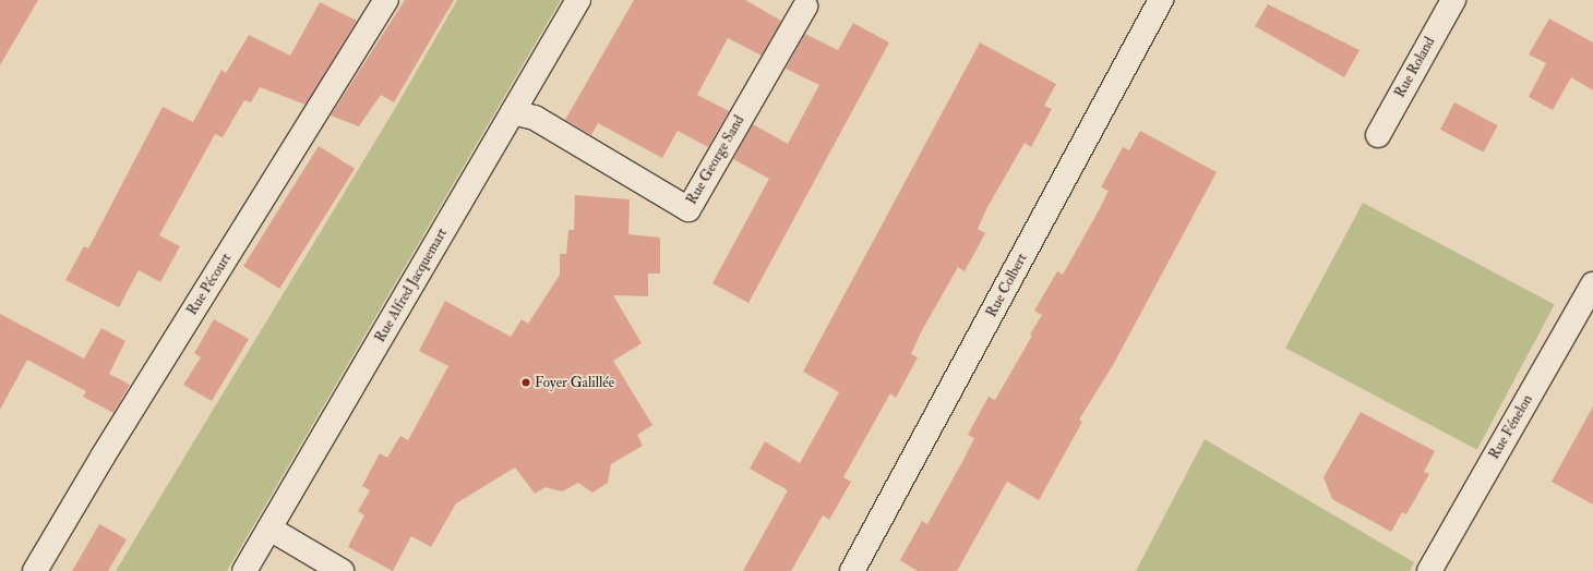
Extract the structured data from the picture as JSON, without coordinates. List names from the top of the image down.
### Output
{
  "streets": {
    "street": [
      "Rue Roland",
      "Rue George Sand",
      "Rue Pécourt",
      "Rue Alfred Jacquemart",
      "Rue Colbert",
      "Rue Fénelon"
    ]
  },
  "crossings": [
    ["Rue George Sand", "Rue Alfred Jacquemart"]
  ],
  "places": ["Foyer Galillée"]
}
